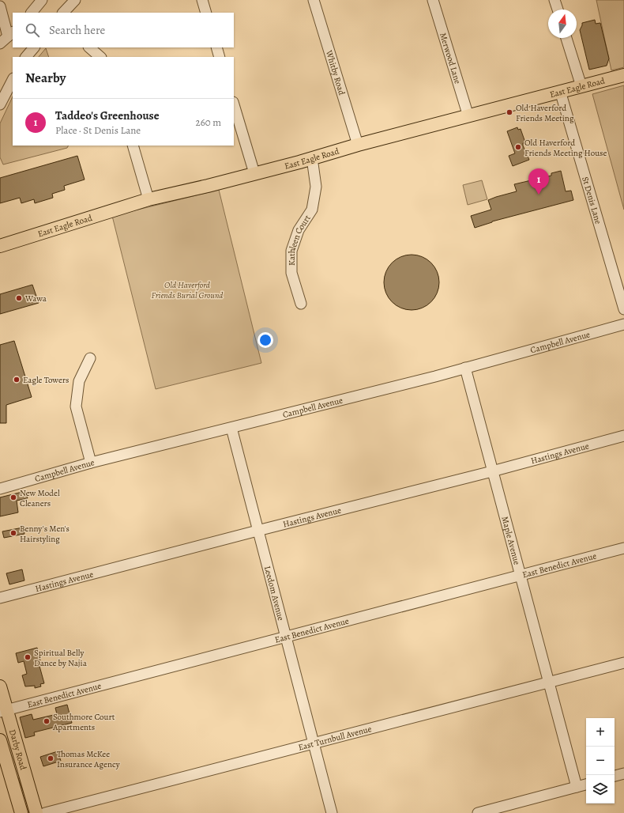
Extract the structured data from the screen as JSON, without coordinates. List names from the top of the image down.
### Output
{
  "streets": {
    "main road": ["East Eagle Road", "Darby Road"],
    "street": [
      "Merwood Lane",
      "Whitby Road",
      "St Denis Lane",
      "Kathleen Court",
      "Campbell Avenue",
      "Hastings Avenue",
      "Maple Avenue",
      "East Benedict Avenue",
      "Leedom Avenue",
      "East Turnbull Avenue"
    ]
  },
  "crossings": [
    ["Merwood Lane", "East Eagle Road"],
    ["Whitby Road", "East Eagle Road"],
    ["East Eagle Road", "St Denis Lane"],
    ["East Eagle Road", "Kathleen Court"],
    ["Campbell Avenue", "Maple Avenue"],
    ["Campbell Avenue", "Leedom Avenue"],
    ["Hastings Avenue", "Maple Avenue"],
    ["Hastings Avenue", "Leedom Avenue"],
    ["Maple Avenue", "East Benedict Avenue"],
    ["Maple Avenue", "East Turnbull Avenue"],
    ["East Benedict Avenue", "Leedom Avenue"],
    ["East Benedict Avenue", "Darby Road"],
    ["Leedom Avenue", "East Turnbull Avenue"]
  ],
  "parks": ["Old Haverford Friends Burial Ground"],
  "places": [
    "Old Haverford Friends Meeting",
    "Old Haverford Friends Meeting House",
    "Wawa",
    "Eagle Towers",
    "New Model Cleaners",
    "Benny's Men's Hairstyling",
    "Spiritual Belly Dance by Najia",
    "Southmore Court Apartments",
    "Thomas McKee Insurance Agency"
  ],
  "north": "top",
  "page": {
    "search": "Search here",
    "heading": "Nearby",
    "list": [
      {
        "mark": "1",
        "name": "Taddeo's Greenhouse",
        "note": "Place · St Denis Lane",
        "value": "260 m"
      }
    ],
    "pins": "1",
    "map_buttons": ["+", "−"]
  }
}
